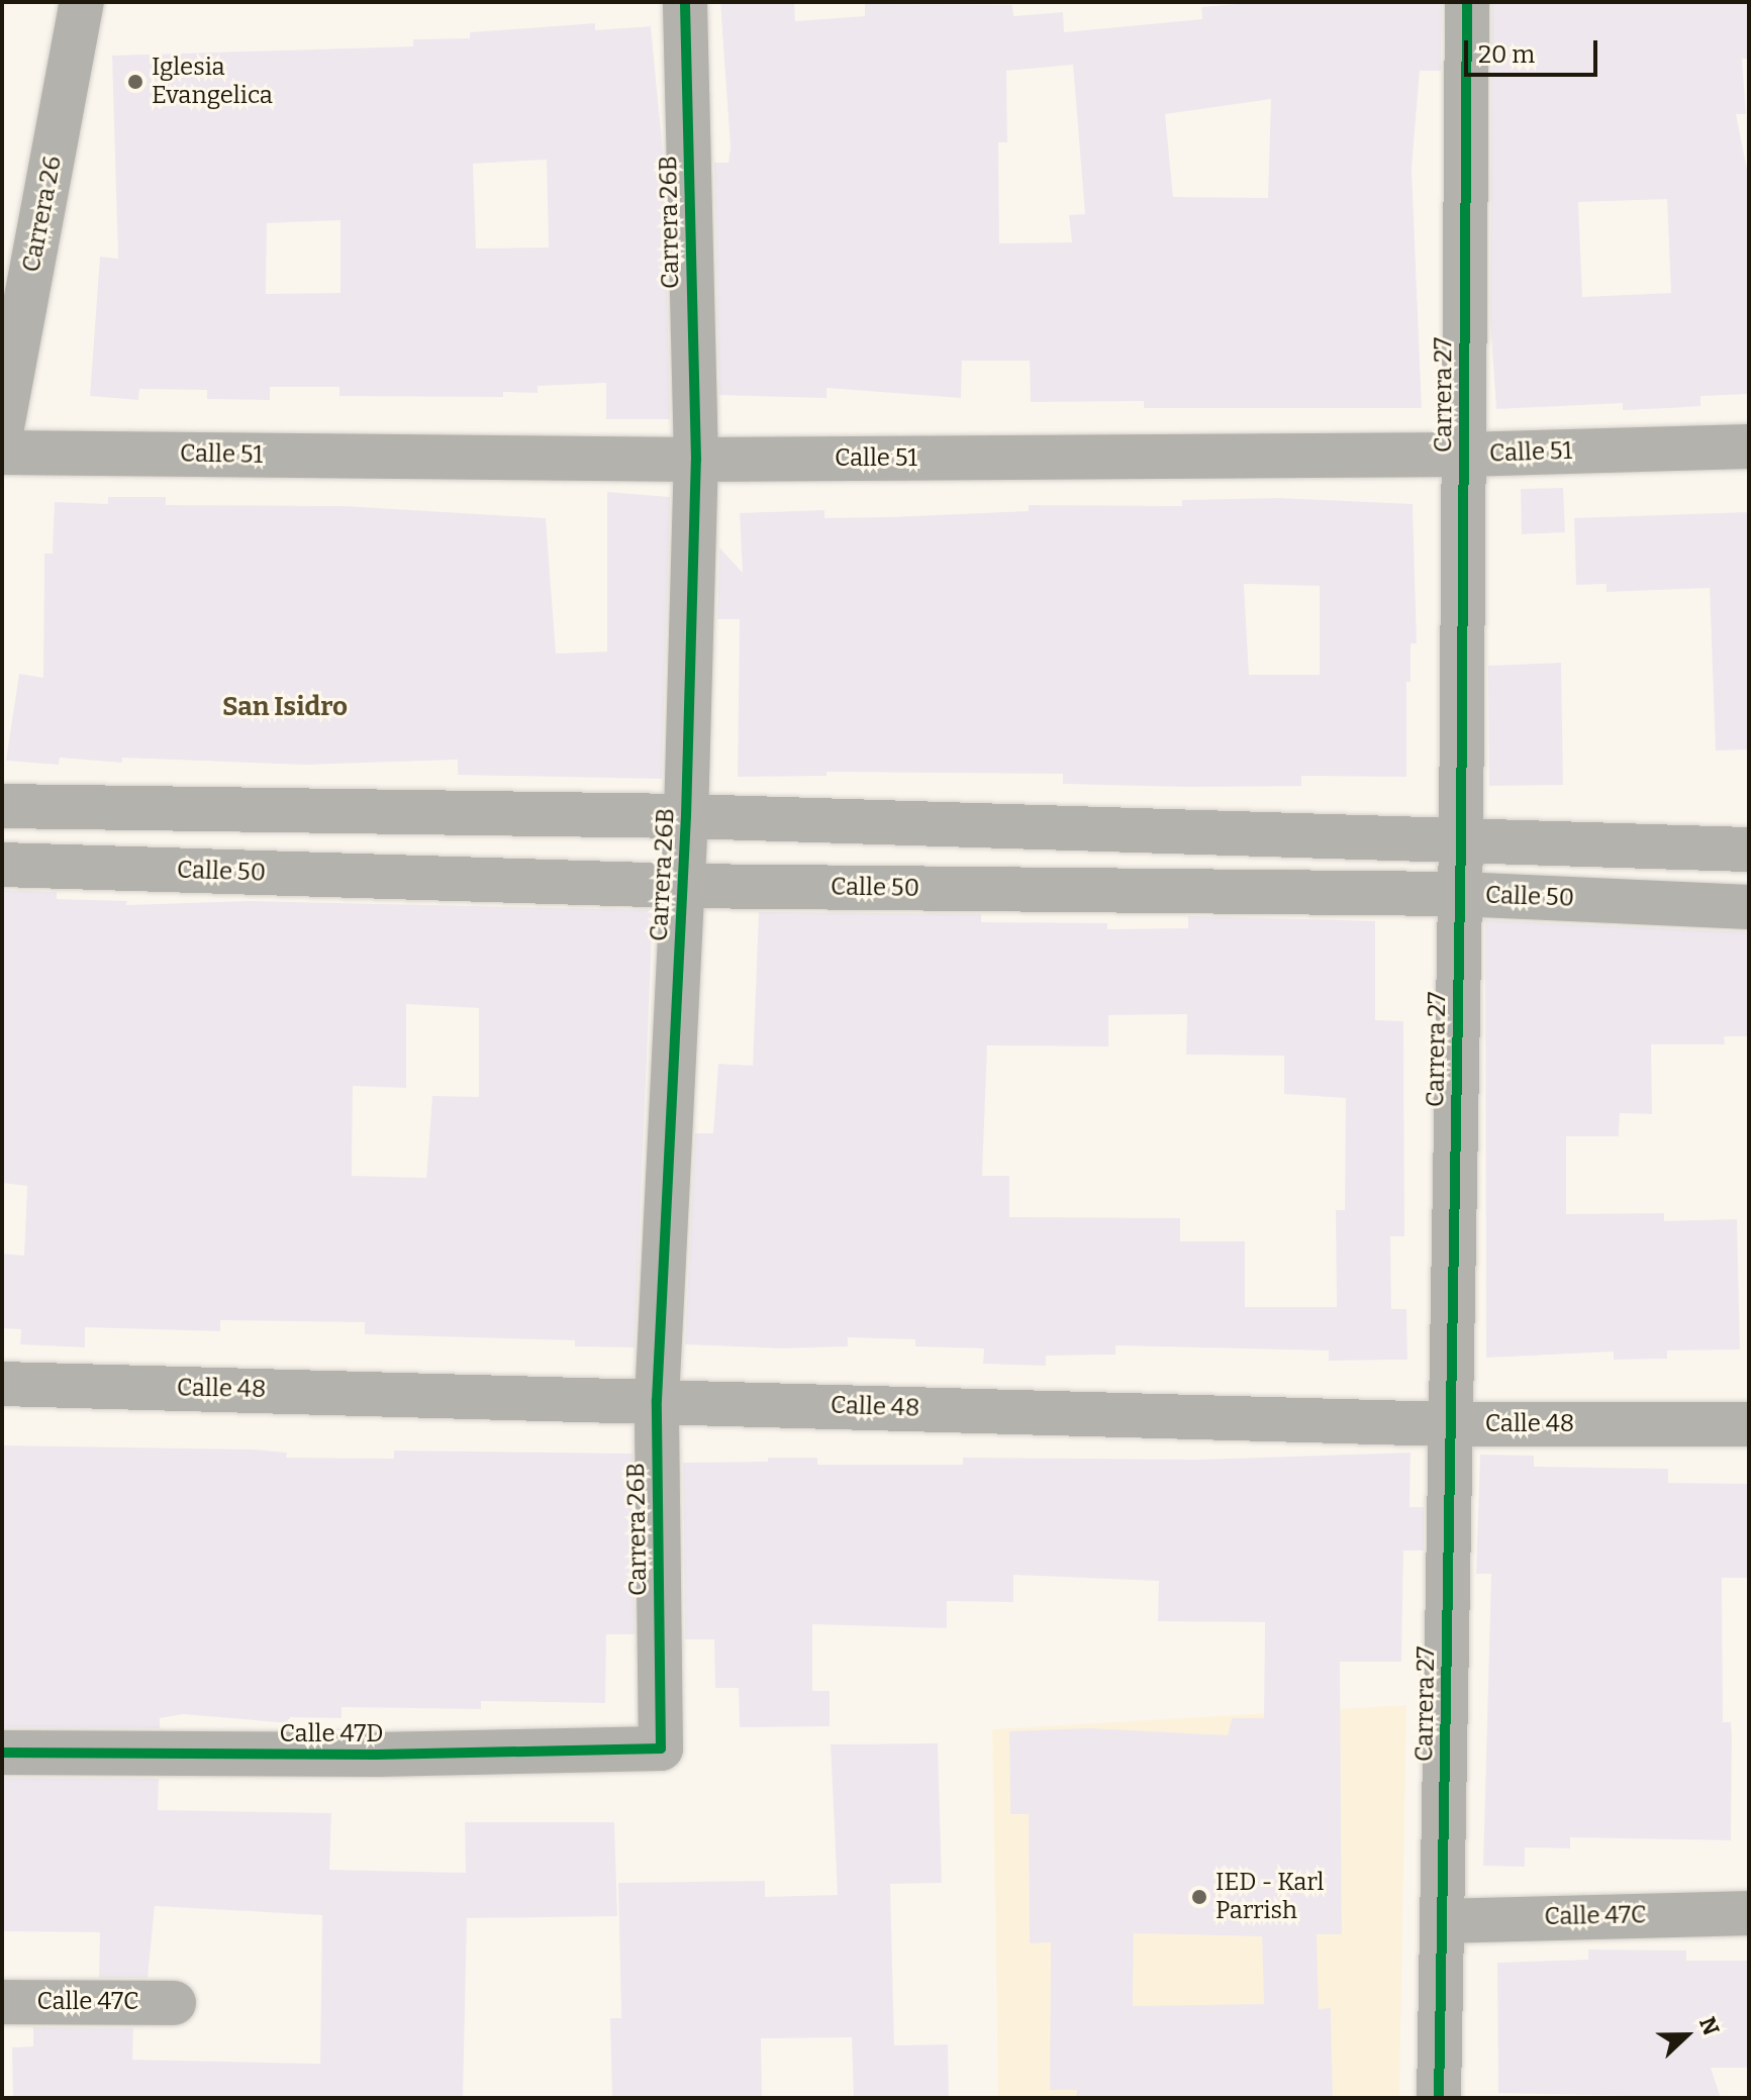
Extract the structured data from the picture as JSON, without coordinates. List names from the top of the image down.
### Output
{
  "streets": {
    "street": [
      "Carrera 26",
      "Carrera 26B",
      "Carrera 27",
      "Calle 51",
      "Calle 50",
      "Calle 48",
      "Calle 47D",
      "Calle 47C"
    ]
  },
  "crossings": [
    ["Carrera 26B", "Calle 51"],
    ["Carrera 26B", "Calle 50"],
    ["Carrera 26B", "Calle 48"],
    ["Carrera 26B", "Calle 47D"],
    ["Carrera 27", "Calle 51"],
    ["Carrera 27", "Calle 50"],
    ["Carrera 27", "Calle 48"],
    ["Carrera 27", "Calle 47C"]
  ],
  "districts": ["San Isidro"],
  "places": ["Iglesia Evangelica", "IED - Karl Parrish"],
  "scale_bar": "20 m",
  "north": "right"
}
